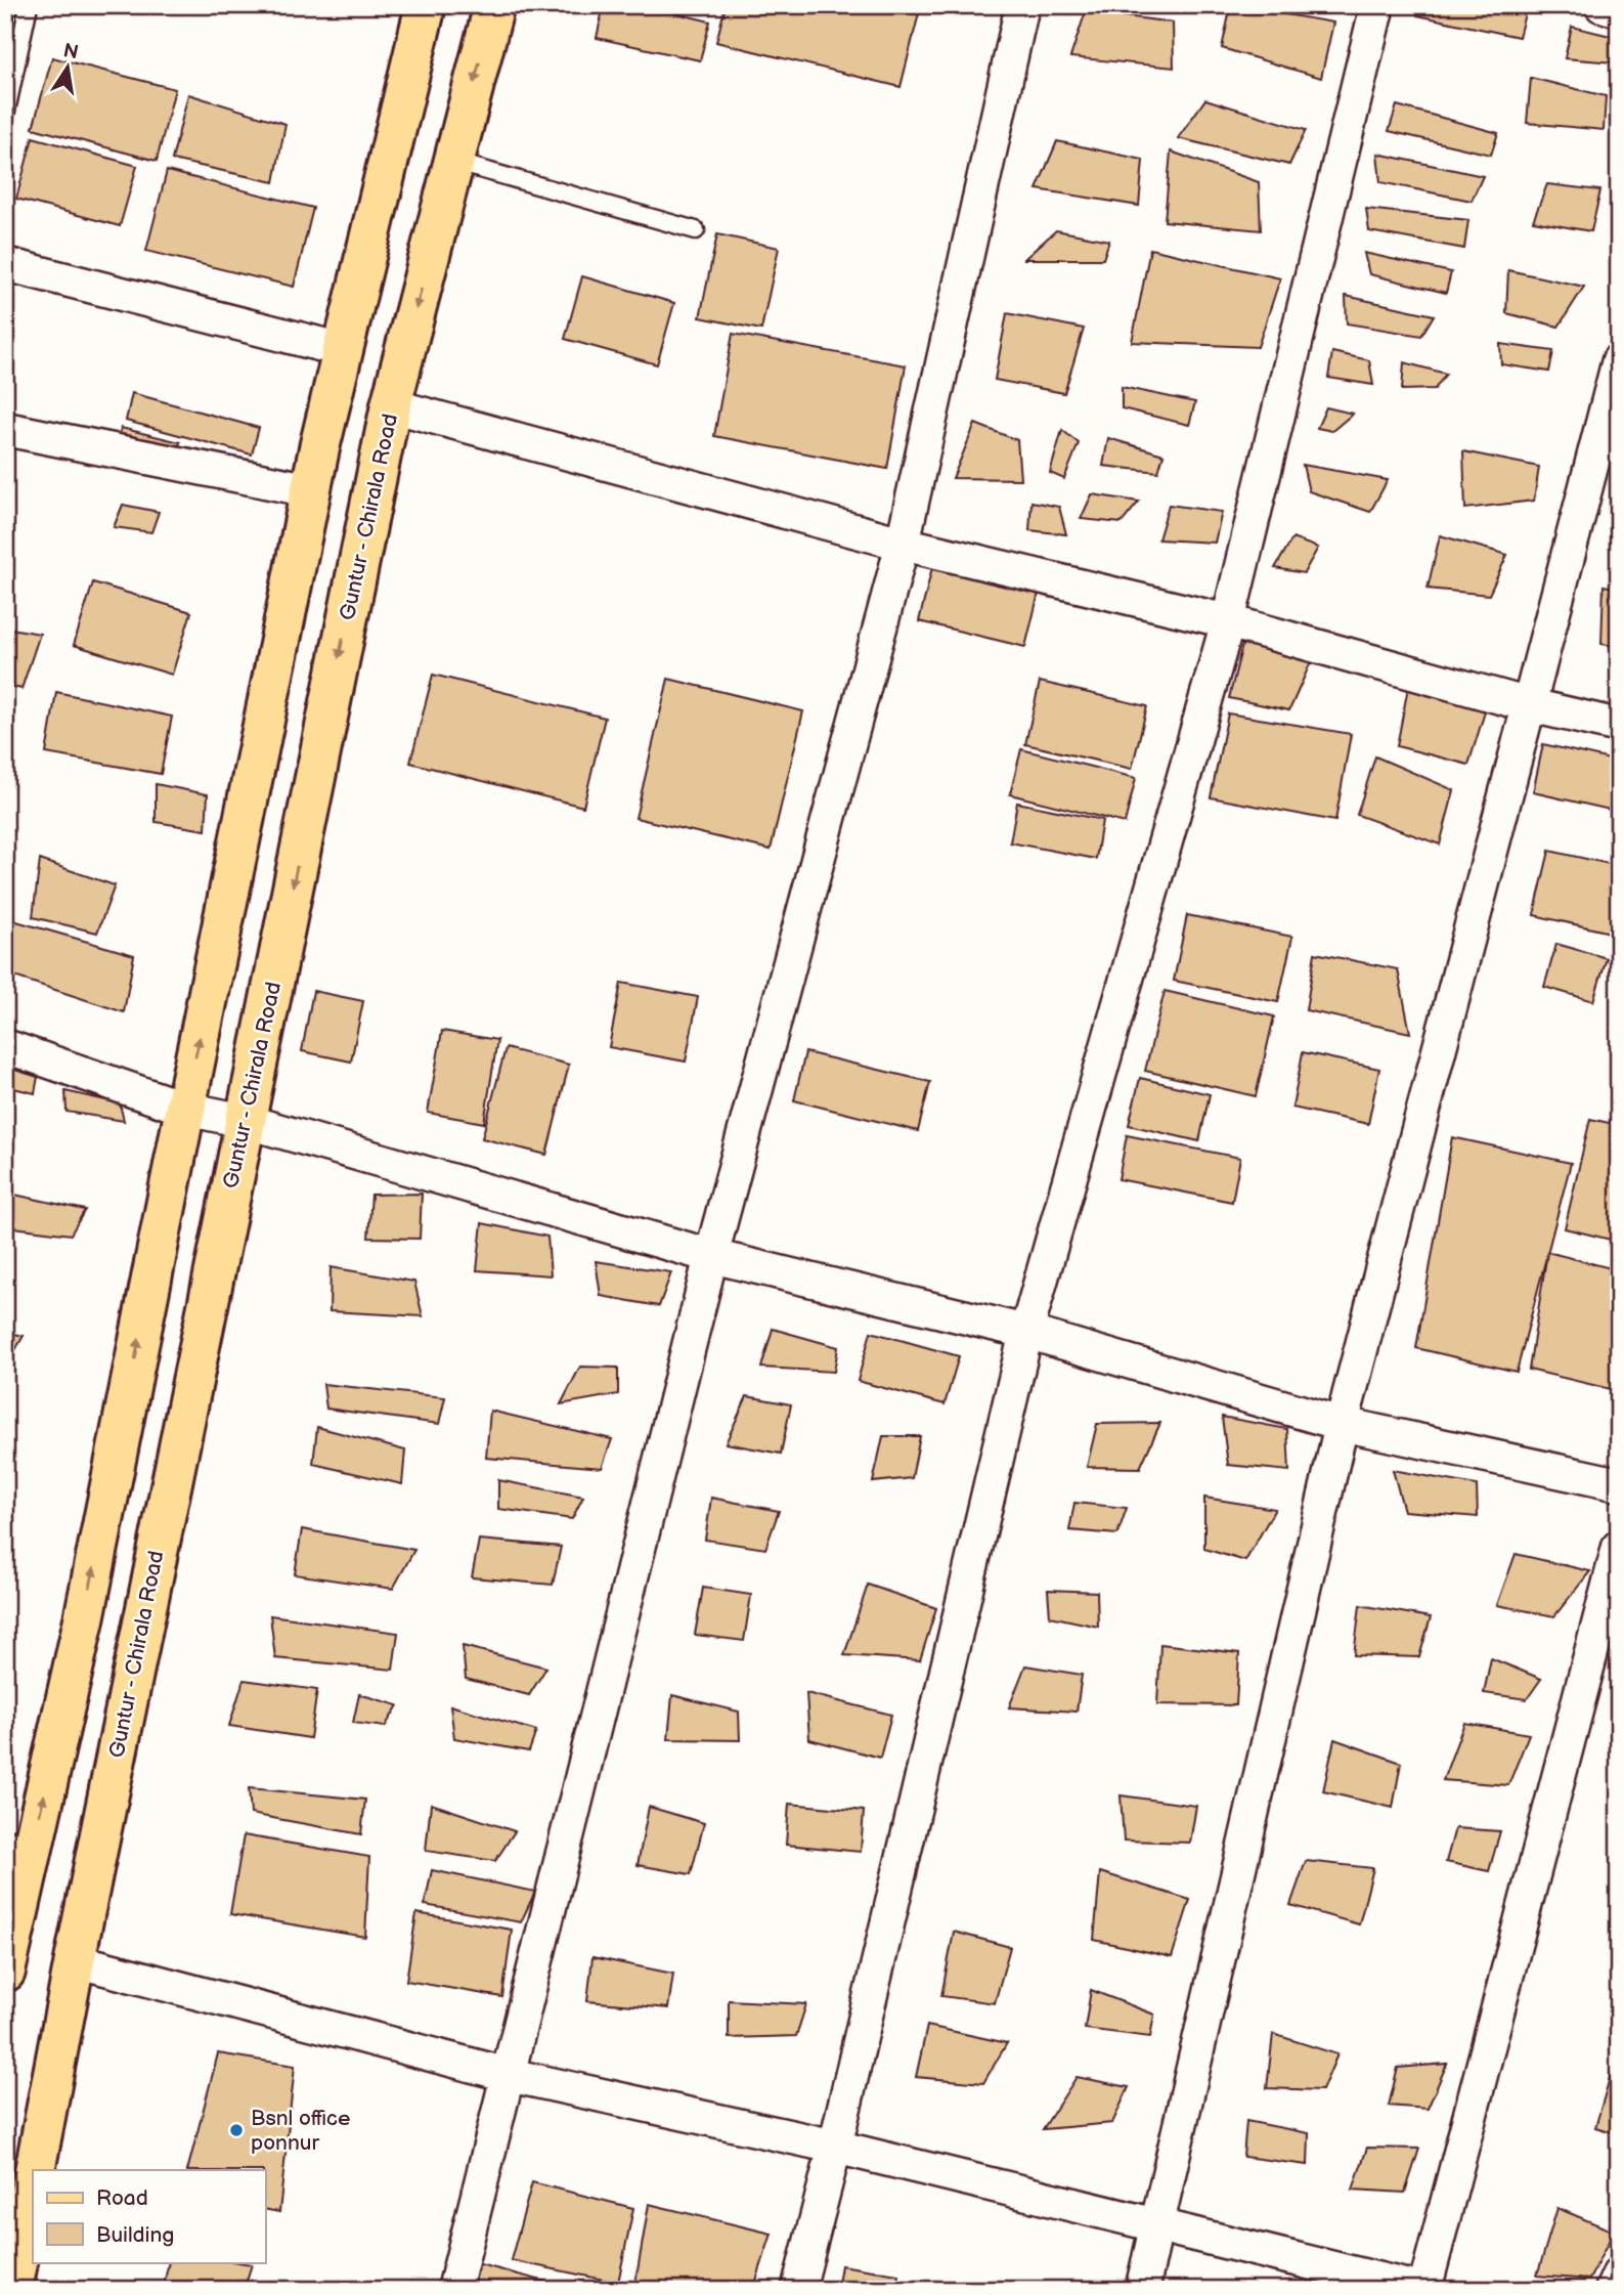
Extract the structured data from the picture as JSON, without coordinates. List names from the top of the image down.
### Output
{
  "streets": {
    "main road": ["Guntur - Chirala Road"]
  },
  "places": ["Bsnl office ponnur"],
  "legend": ["Road", "Building"],
  "north": "top"
}
